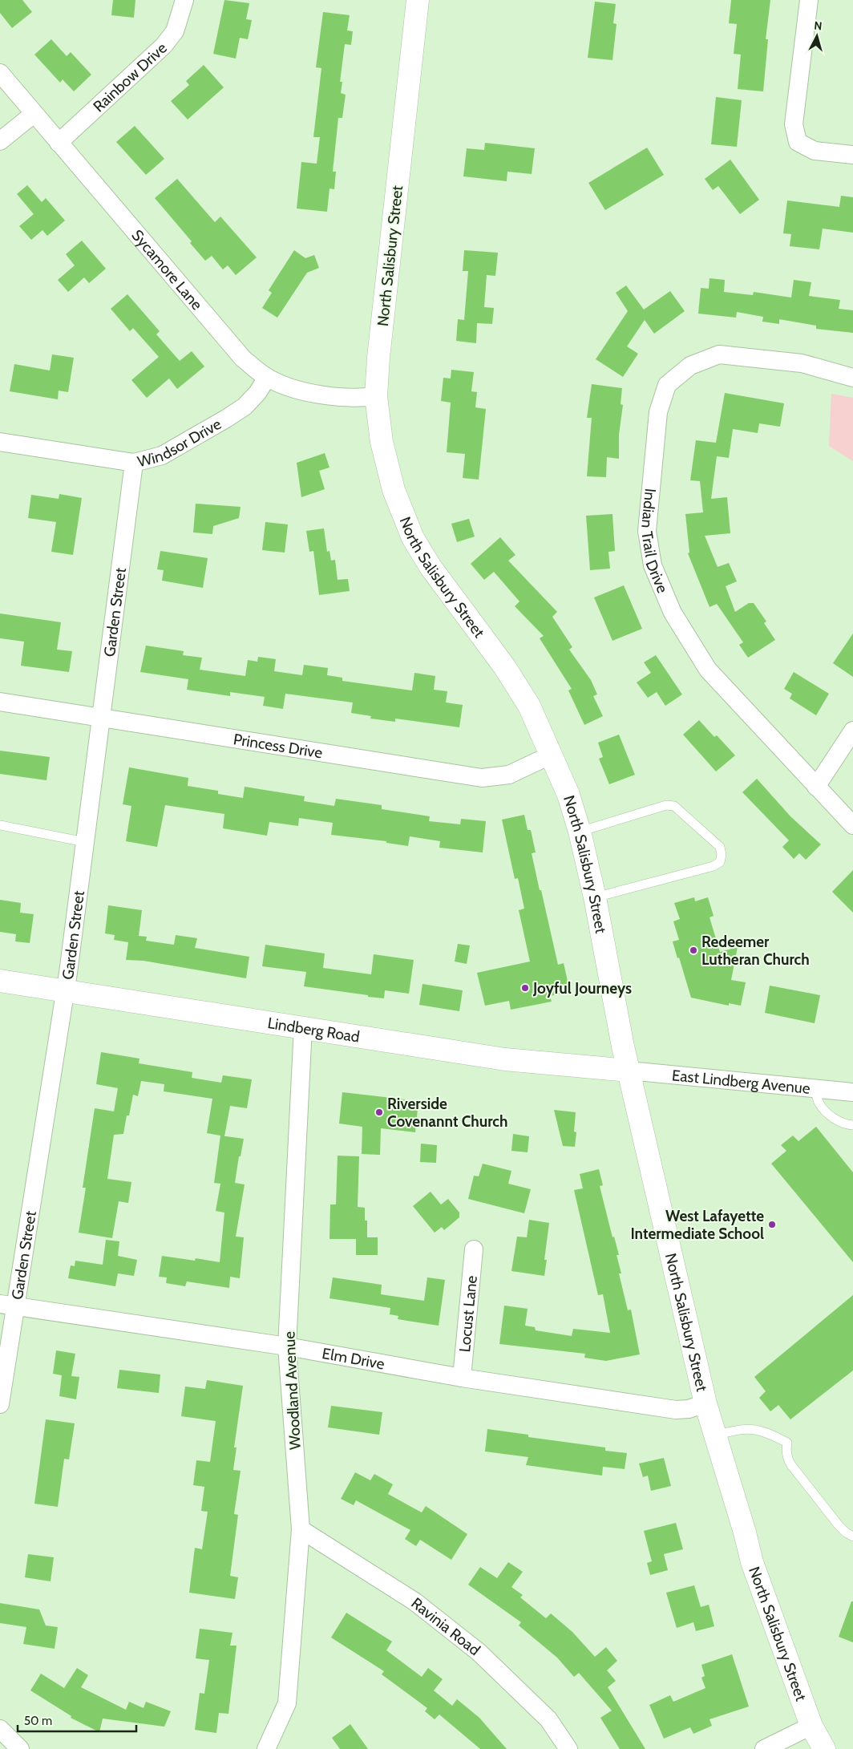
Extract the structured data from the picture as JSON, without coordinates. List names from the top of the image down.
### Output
{
  "streets": {
    "street": [
      "Rainbow Drive",
      "North Salisbury Street",
      "Sycamore Lane",
      "Windsor Drive",
      "Indian Trail Drive",
      "Garden Street",
      "Princess Drive",
      "Lindberg Road",
      "East Lindberg Avenue",
      "Locust Lane",
      "Elm Drive",
      "Woodland Avenue",
      "Ravinia Road"
    ]
  },
  "crossings": [
    ["Rainbow Drive", "Sycamore Lane"],
    ["North Salisbury Street", "Sycamore Lane"],
    ["North Salisbury Street", "Princess Drive"],
    ["North Salisbury Street", "Lindberg Road"],
    ["North Salisbury Street", "East Lindberg Avenue"],
    ["North Salisbury Street", "Elm Drive"],
    ["Sycamore Lane", "Windsor Drive"],
    ["Windsor Drive", "Garden Street"],
    ["Garden Street", "Princess Drive"],
    ["Garden Street", "Lindberg Road"],
    ["Garden Street", "Elm Drive"],
    ["Lindberg Road", "East Lindberg Avenue"],
    ["Lindberg Road", "Woodland Avenue"],
    ["Locust Lane", "Elm Drive"],
    ["Elm Drive", "Woodland Avenue"],
    ["Woodland Avenue", "Ravinia Road"]
  ],
  "places": [
    "Redeemer Lutheran Church",
    "Joyful Journeys",
    "Riverside Covenannt Church",
    "West Lafayette Intermediate School"
  ],
  "scale_bar": "50 m",
  "north": "top"
}
